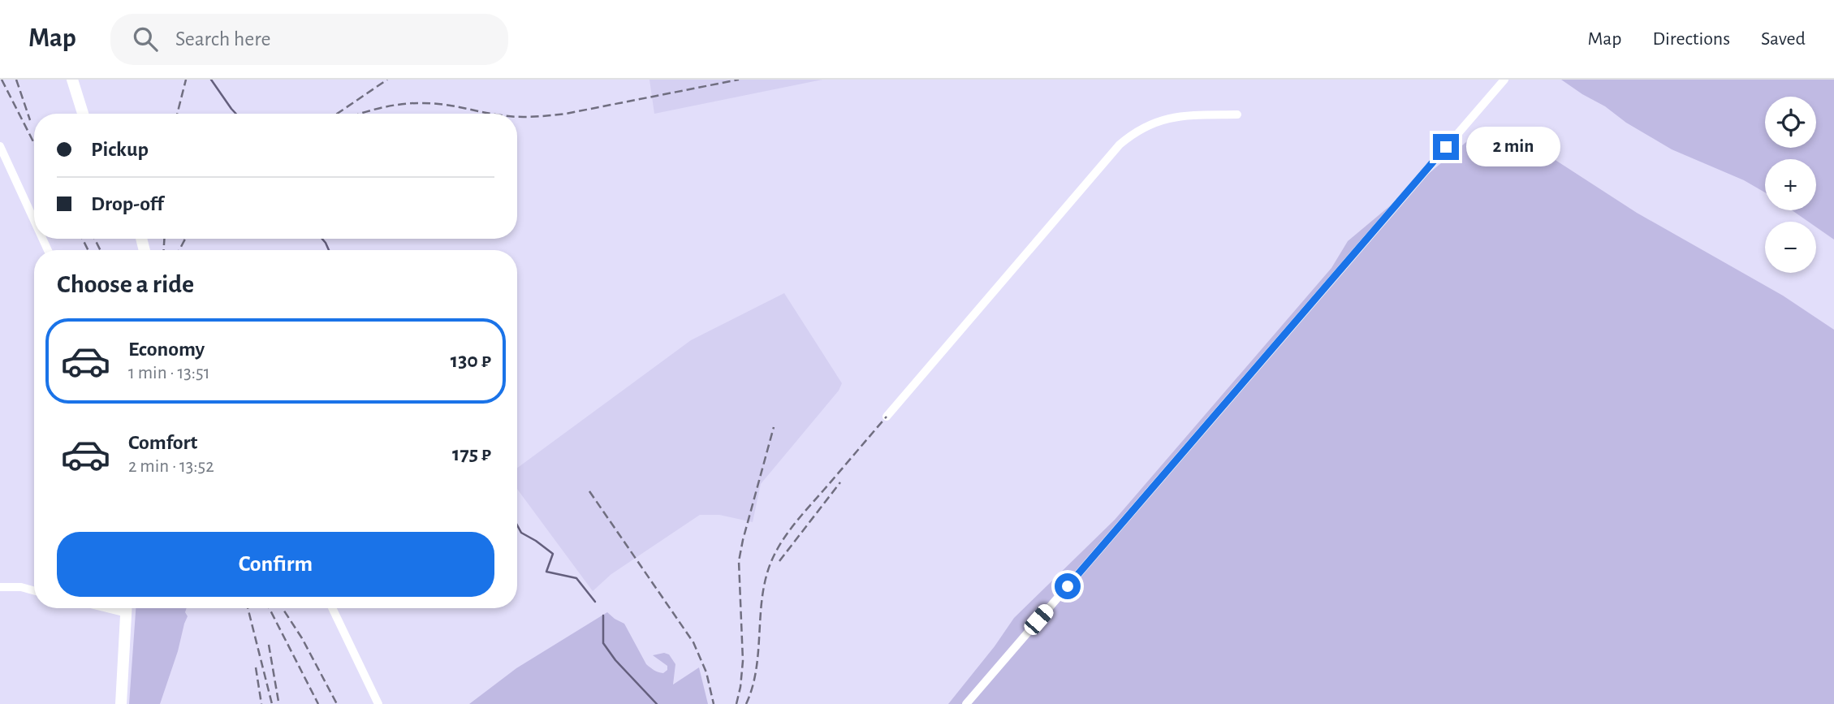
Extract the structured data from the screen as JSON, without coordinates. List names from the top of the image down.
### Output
{
  "page": {
    "header": "Map",
    "search": "Search here",
    "nav": ["Map", "Directions", "Saved"],
    "map_buttons": ["+", "−"],
    "banner": ["Pickup", "Drop-off"],
    "bubble": "2 min",
    "heading": "Choose a ride",
    "list": [
      {
        "name": "Economy",
        "note": "1 min · 13:51",
        "value": "130 ₽"
      },
      {
        "name": "Comfort",
        "note": "2 min · 13:52",
        "value": "175 ₽"
      }
    ],
    "buttons": "Confirm"
  }
}
